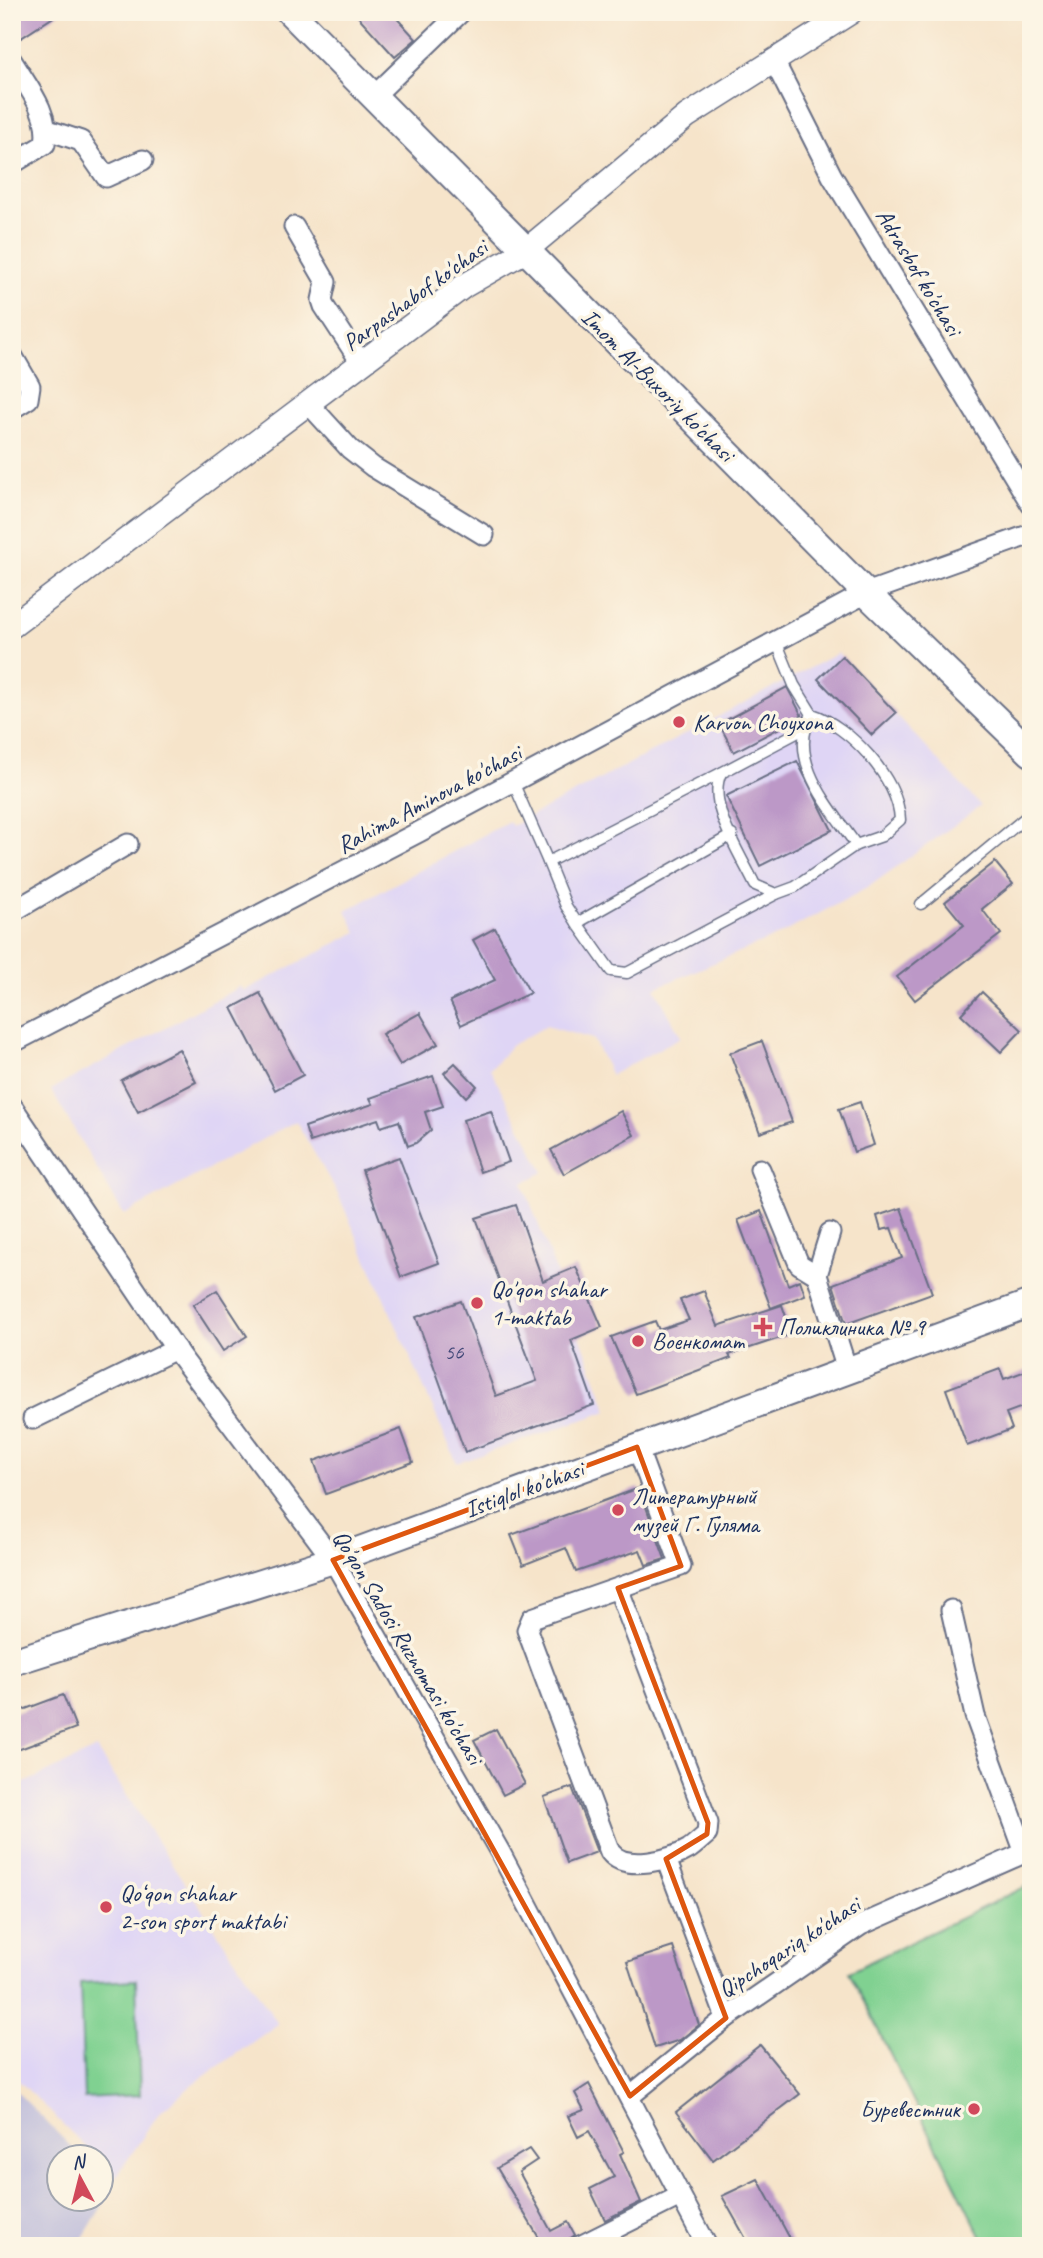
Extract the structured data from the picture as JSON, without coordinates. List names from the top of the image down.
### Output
{
  "streets": {
    "main road": ["Imom Al-Buxoriy ko'chasi", "Istiqlol ko'chasi"],
    "street": [
      "Adrasbof ko'chasi",
      "Parpashabof ko'chasi",
      "Rahima Aminova ko'chasi",
      "Qo'qon Sadosi Ruznomasi ko'chasi",
      "Qipchoqariq ko'chasi"
    ]
  },
  "crossings": [
    ["Adrasbof ko'chasi", "Parpashabof ko'chasi"],
    ["Parpashabof ko'chasi", "Imom Al-Buxoriy ko'chasi"],
    ["Imom Al-Buxoriy ko'chasi", "Rahima Aminova ko'chasi"],
    ["Istiqlol ko'chasi", "Qo'qon Sadosi Ruznomasi ko'chasi"],
    ["Qo'qon Sadosi Ruznomasi ko'chasi", "Qipchoqariq ko'chasi"]
  ],
  "places": {
    "other": [
      "Karvon Choyxona",
      "Qo'qon shahar 1-maktab",
      "Военкомат",
      "Литературный музей Г. Гуляма",
      "Qo‘qon shahar 2-son sport maktabi",
      "Буревестник"
    ],
    "health": ["Поликлиника № 9"]
  },
  "house_numbers": ["56"],
  "north": "top"
}
